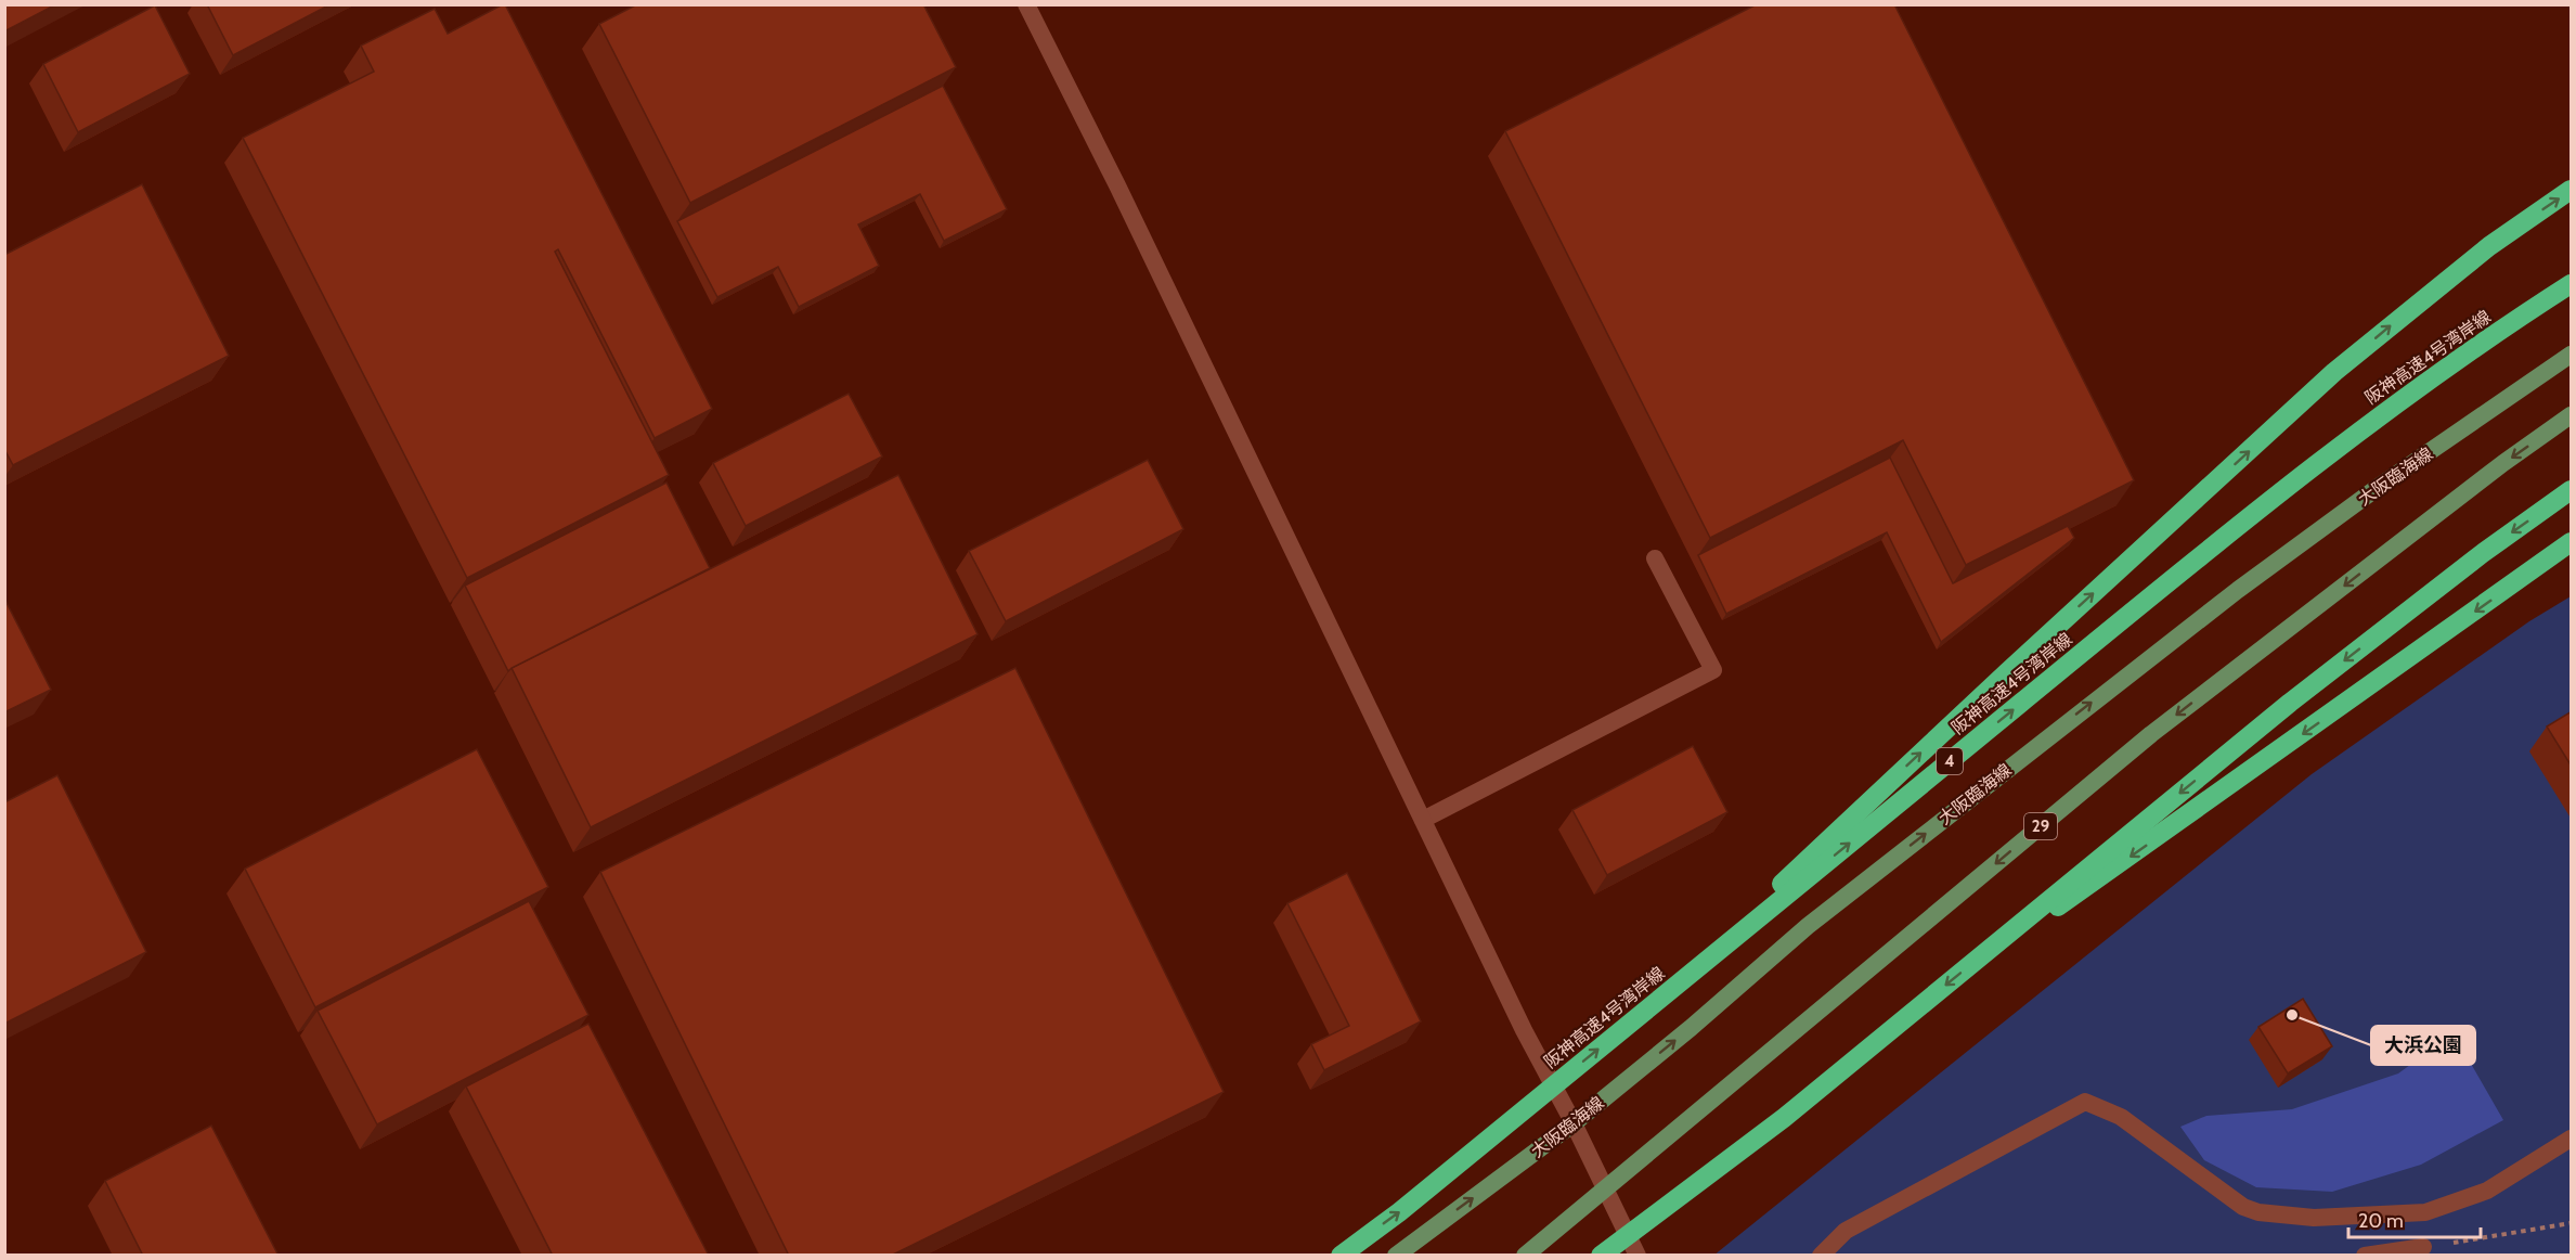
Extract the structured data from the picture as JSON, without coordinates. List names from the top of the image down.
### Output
{
  "streets": {
    "highway": ["阪神高速4号湾岸線", "4"],
    "main road": ["大阪臨海線", "29"]
  },
  "places": ["大浜公園"],
  "scale_bar": "20 m"
}
